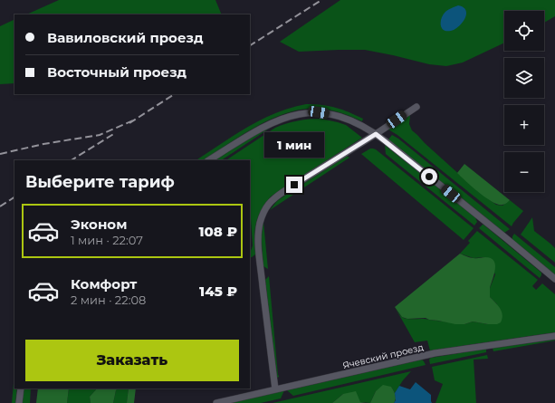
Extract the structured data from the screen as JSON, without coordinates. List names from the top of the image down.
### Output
{
  "streets": {
    "street": ["Ячевский проезд"]
  },
  "page": {
    "map_buttons": ["+", "−"],
    "banner": ["Вавиловский проезд", "Восточный проезд"],
    "bubble": "1 мин",
    "heading": "Выберите тариф",
    "list": [
      {
        "name": "Эконом",
        "note": "1 мин · 22:07",
        "value": "108 ₽"
      },
      {
        "name": "Комфорт",
        "note": "2 мин · 22:08",
        "value": "145 ₽"
      }
    ],
    "buttons": "Заказать"
  }
}
